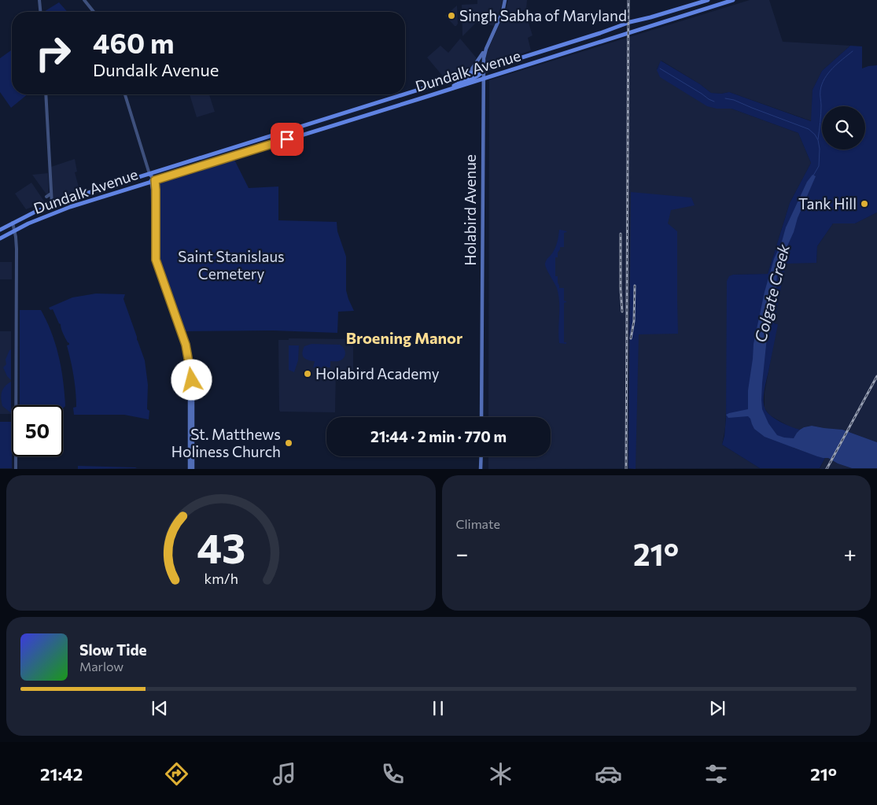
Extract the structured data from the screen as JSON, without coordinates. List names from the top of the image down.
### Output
{
  "streets": {
    "main road": ["Dundalk Avenue", "Holabird Avenue"]
  },
  "crossings": [
    ["Dundalk Avenue", "Holabird Avenue"]
  ],
  "districts": ["Broening Manor"],
  "water": ["Colgate Creek"],
  "parks": ["Saint Stanislaus Cemetery"],
  "places": [
    "Singh Sabha of Maryland",
    "Tank Hill",
    "Holabird Academy",
    "St. Matthews Holiness Church"
  ],
  "page": {
    "turn": ["460 m", "Dundalk Avenue"],
    "limit": "50",
    "trip": "21:44 · 2 min · 770 m",
    "tile": "Climate",
    "heat": ["−", "21°", "+"],
    "song": ["Slow Tide", "Marlow"],
    "tabs": ["21:42", "21°"],
    "gauge": ["43", "km/h"]
  }
}
